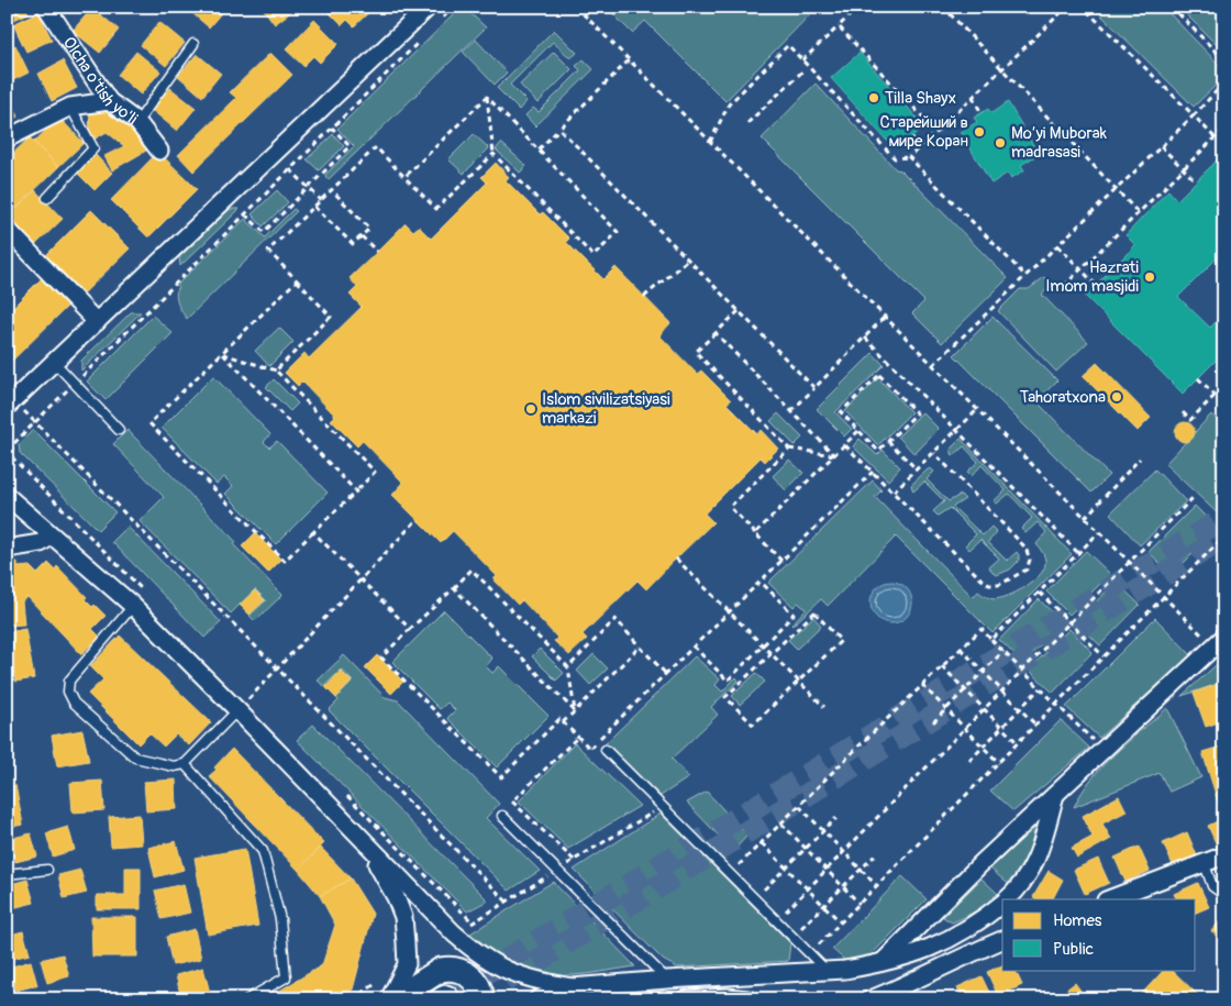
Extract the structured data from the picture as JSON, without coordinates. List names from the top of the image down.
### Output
{
  "streets": {
    "street": ["Olcha o'tish yo'li"]
  },
  "places": [
    "Tilla Shayx",
    "Старейший в мире Коран",
    "Mo’yi Muborak madrasasi",
    "Hazrati Imom masjidi",
    "Tahoratxona",
    "Islom sivilizatsiyasi markazi"
  ],
  "legend": ["Homes", "Public"]
}
